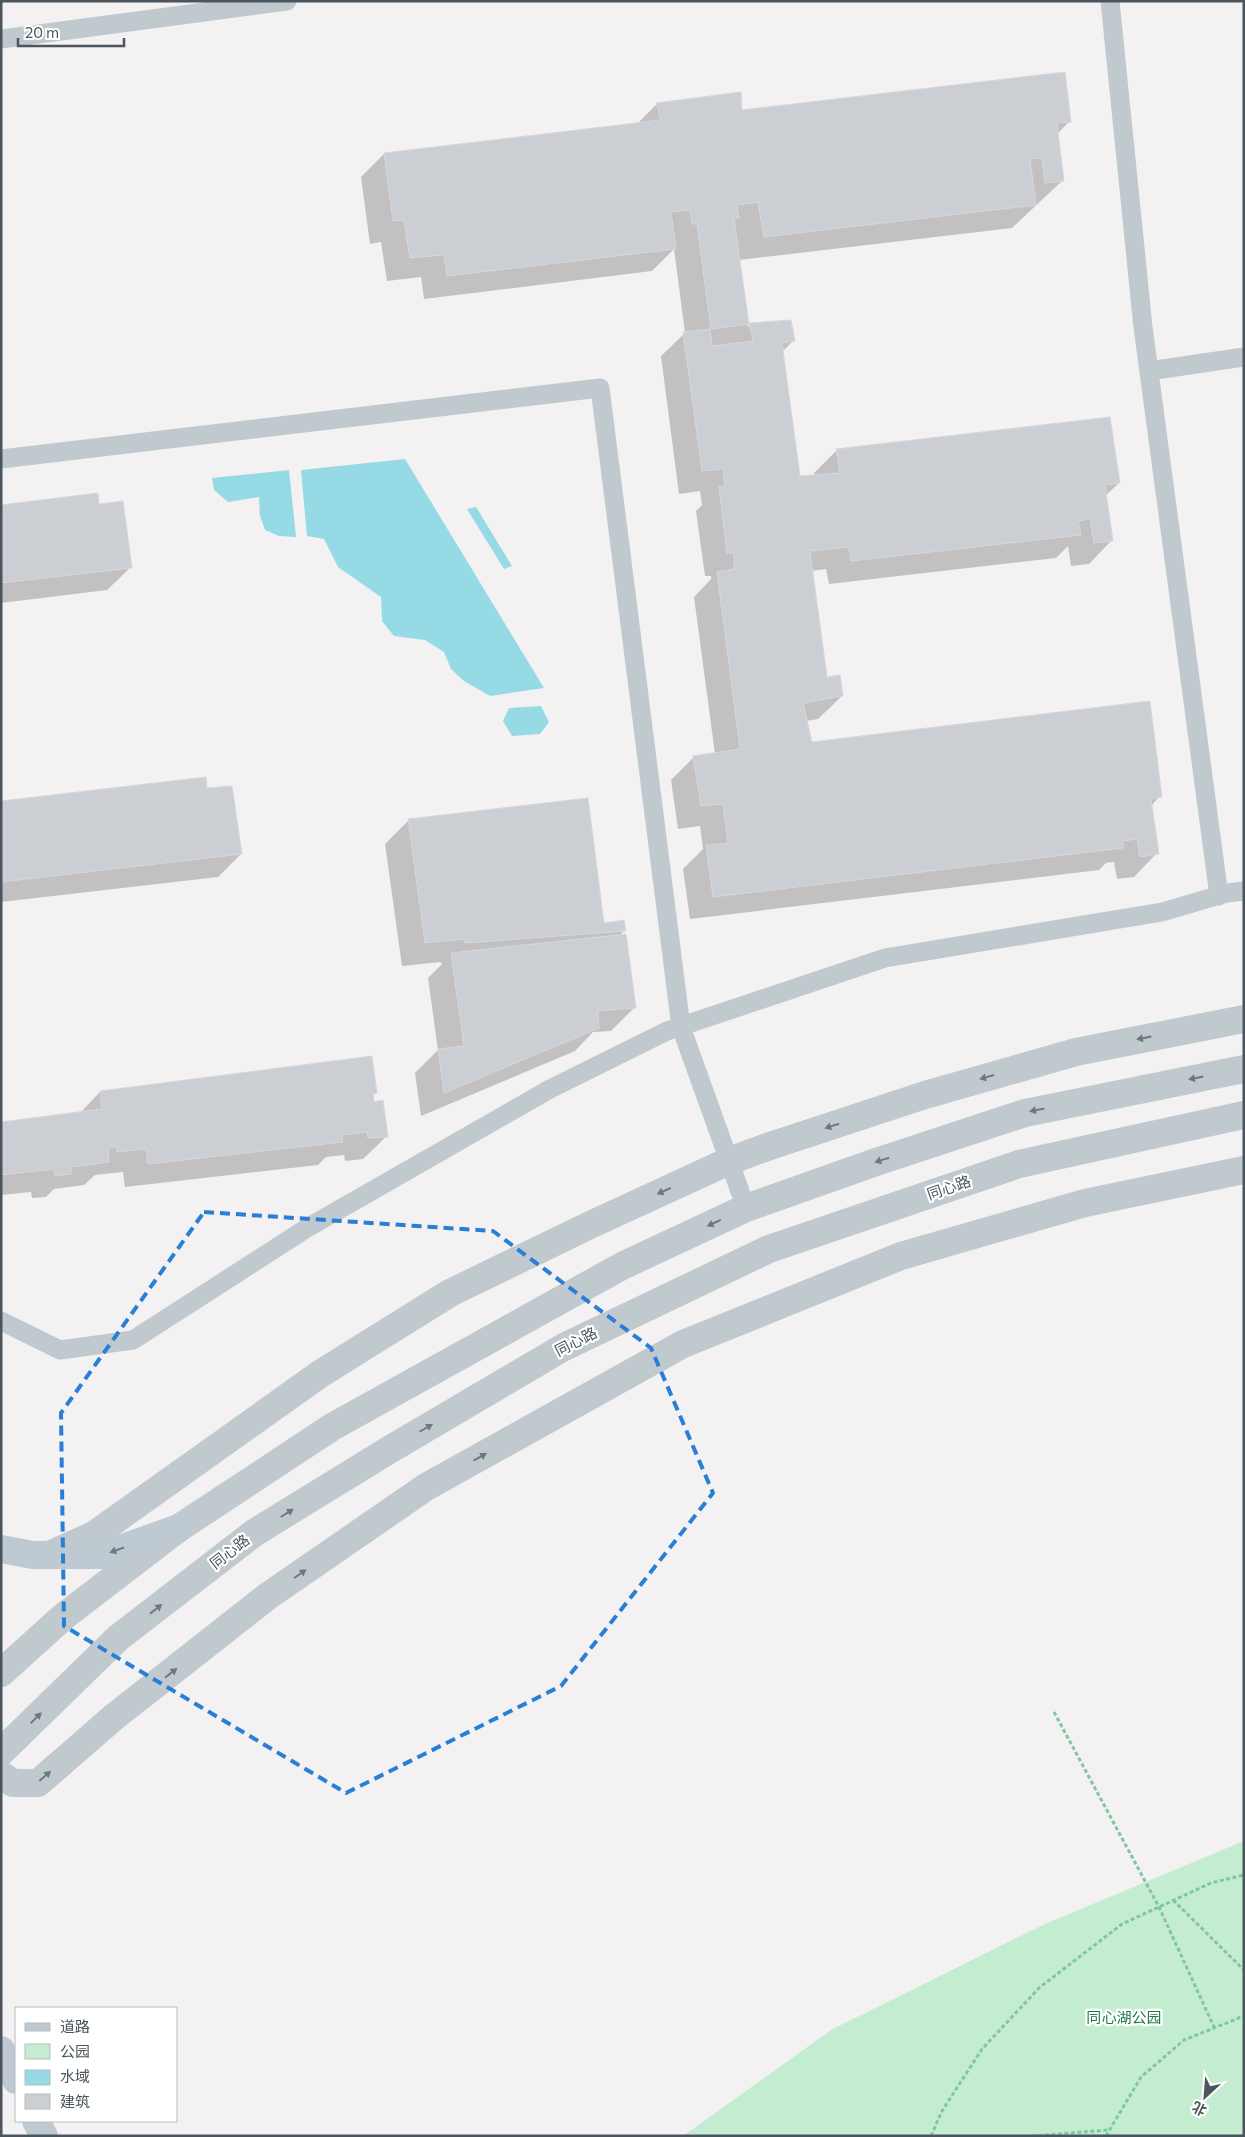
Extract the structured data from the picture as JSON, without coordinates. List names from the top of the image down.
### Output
{
  "streets": {
    "street": ["同心路"]
  },
  "parks": ["同心湖公园"],
  "legend": [
    "道路",
    "公园",
    "水域",
    "建筑"
  ],
  "scale_bar": "20 m",
  "north": "bottom left"
}
